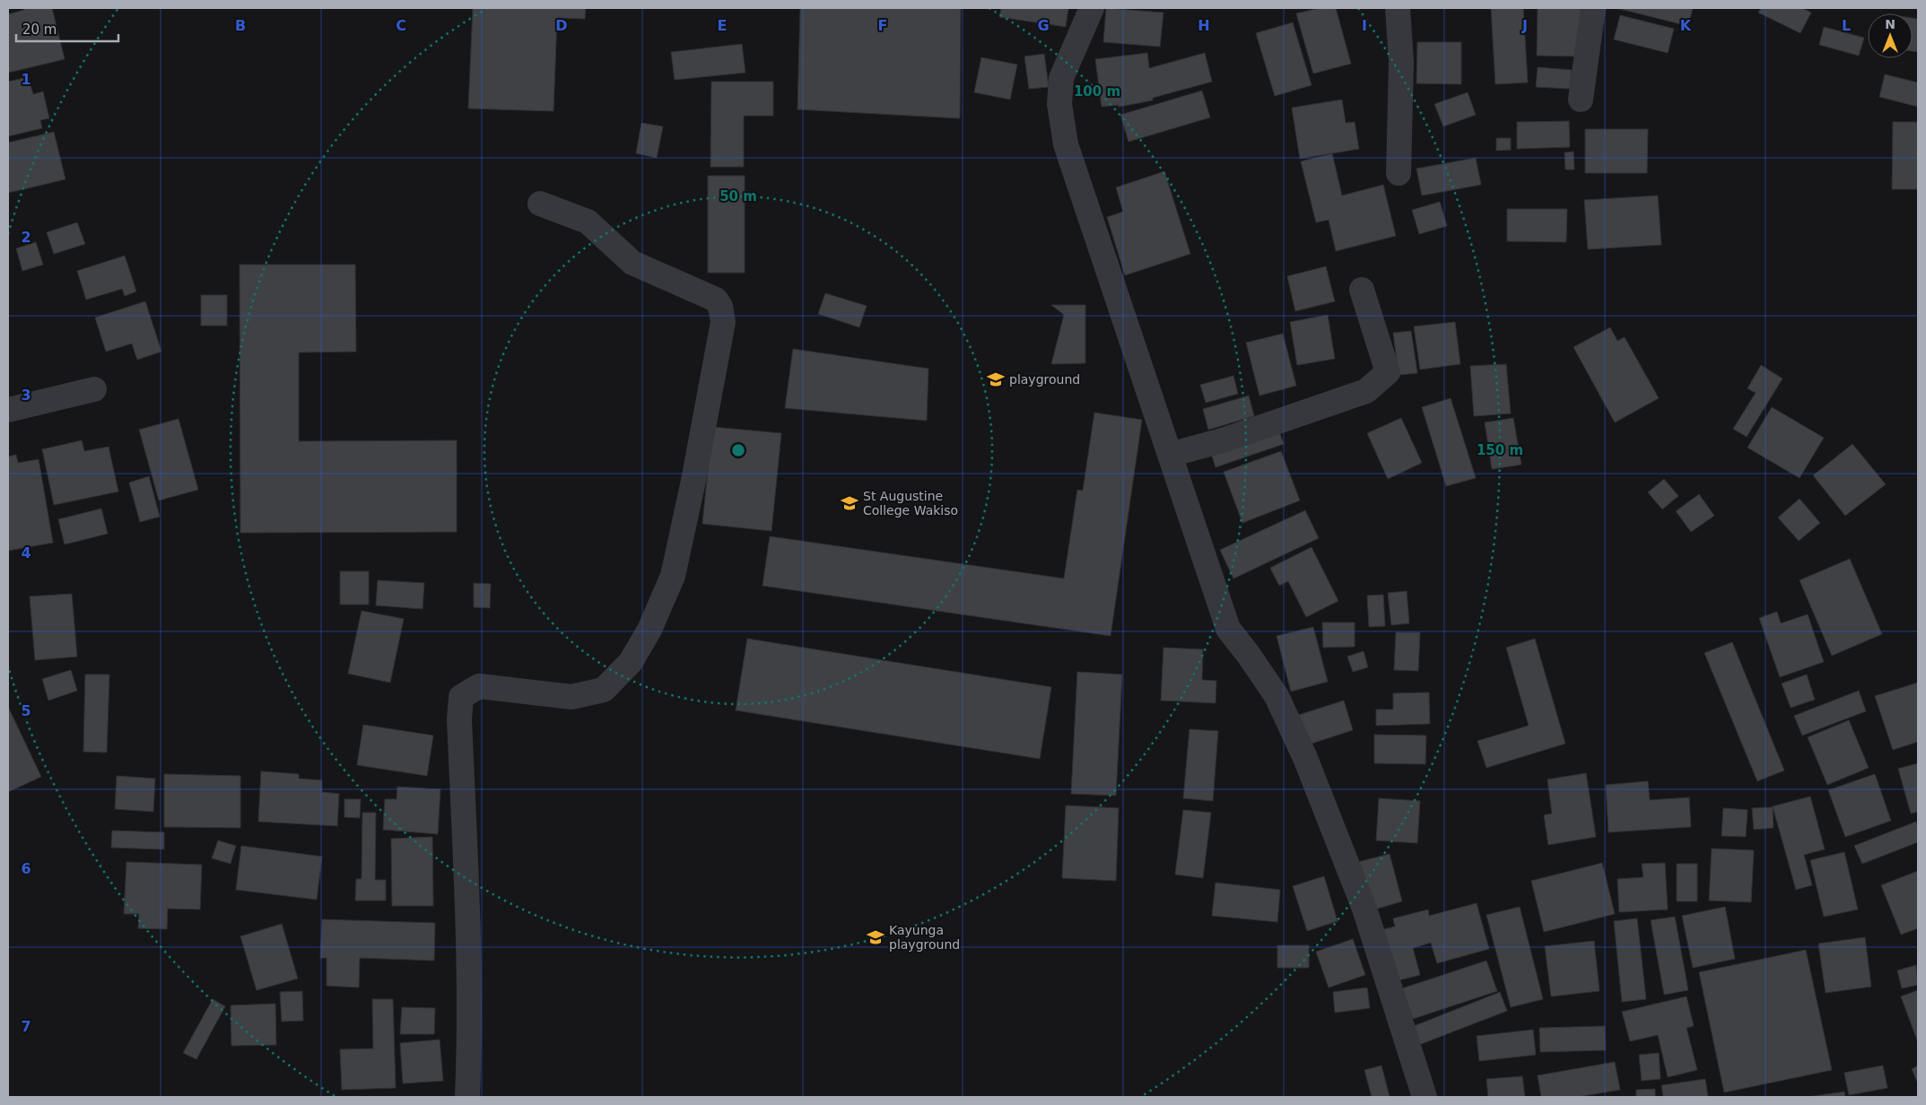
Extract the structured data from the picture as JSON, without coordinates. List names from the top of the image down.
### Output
{
  "places": {
    "school or university": ["playground", "St Augustine College Wakiso", "Kayunga playground"]
  },
  "scale_bar": "20 m",
  "north": "top",
  "grid": {
    "columns": [
      "B",
      "C",
      "D",
      "E",
      "F",
      "G",
      "H",
      "I",
      "J",
      "K",
      "L"
    ],
    "rows": [
      "1",
      "2",
      "3",
      "4",
      "5",
      "6",
      "7"
    ]
  },
  "rings": ["100 m", "50 m", "150 m"]
}
